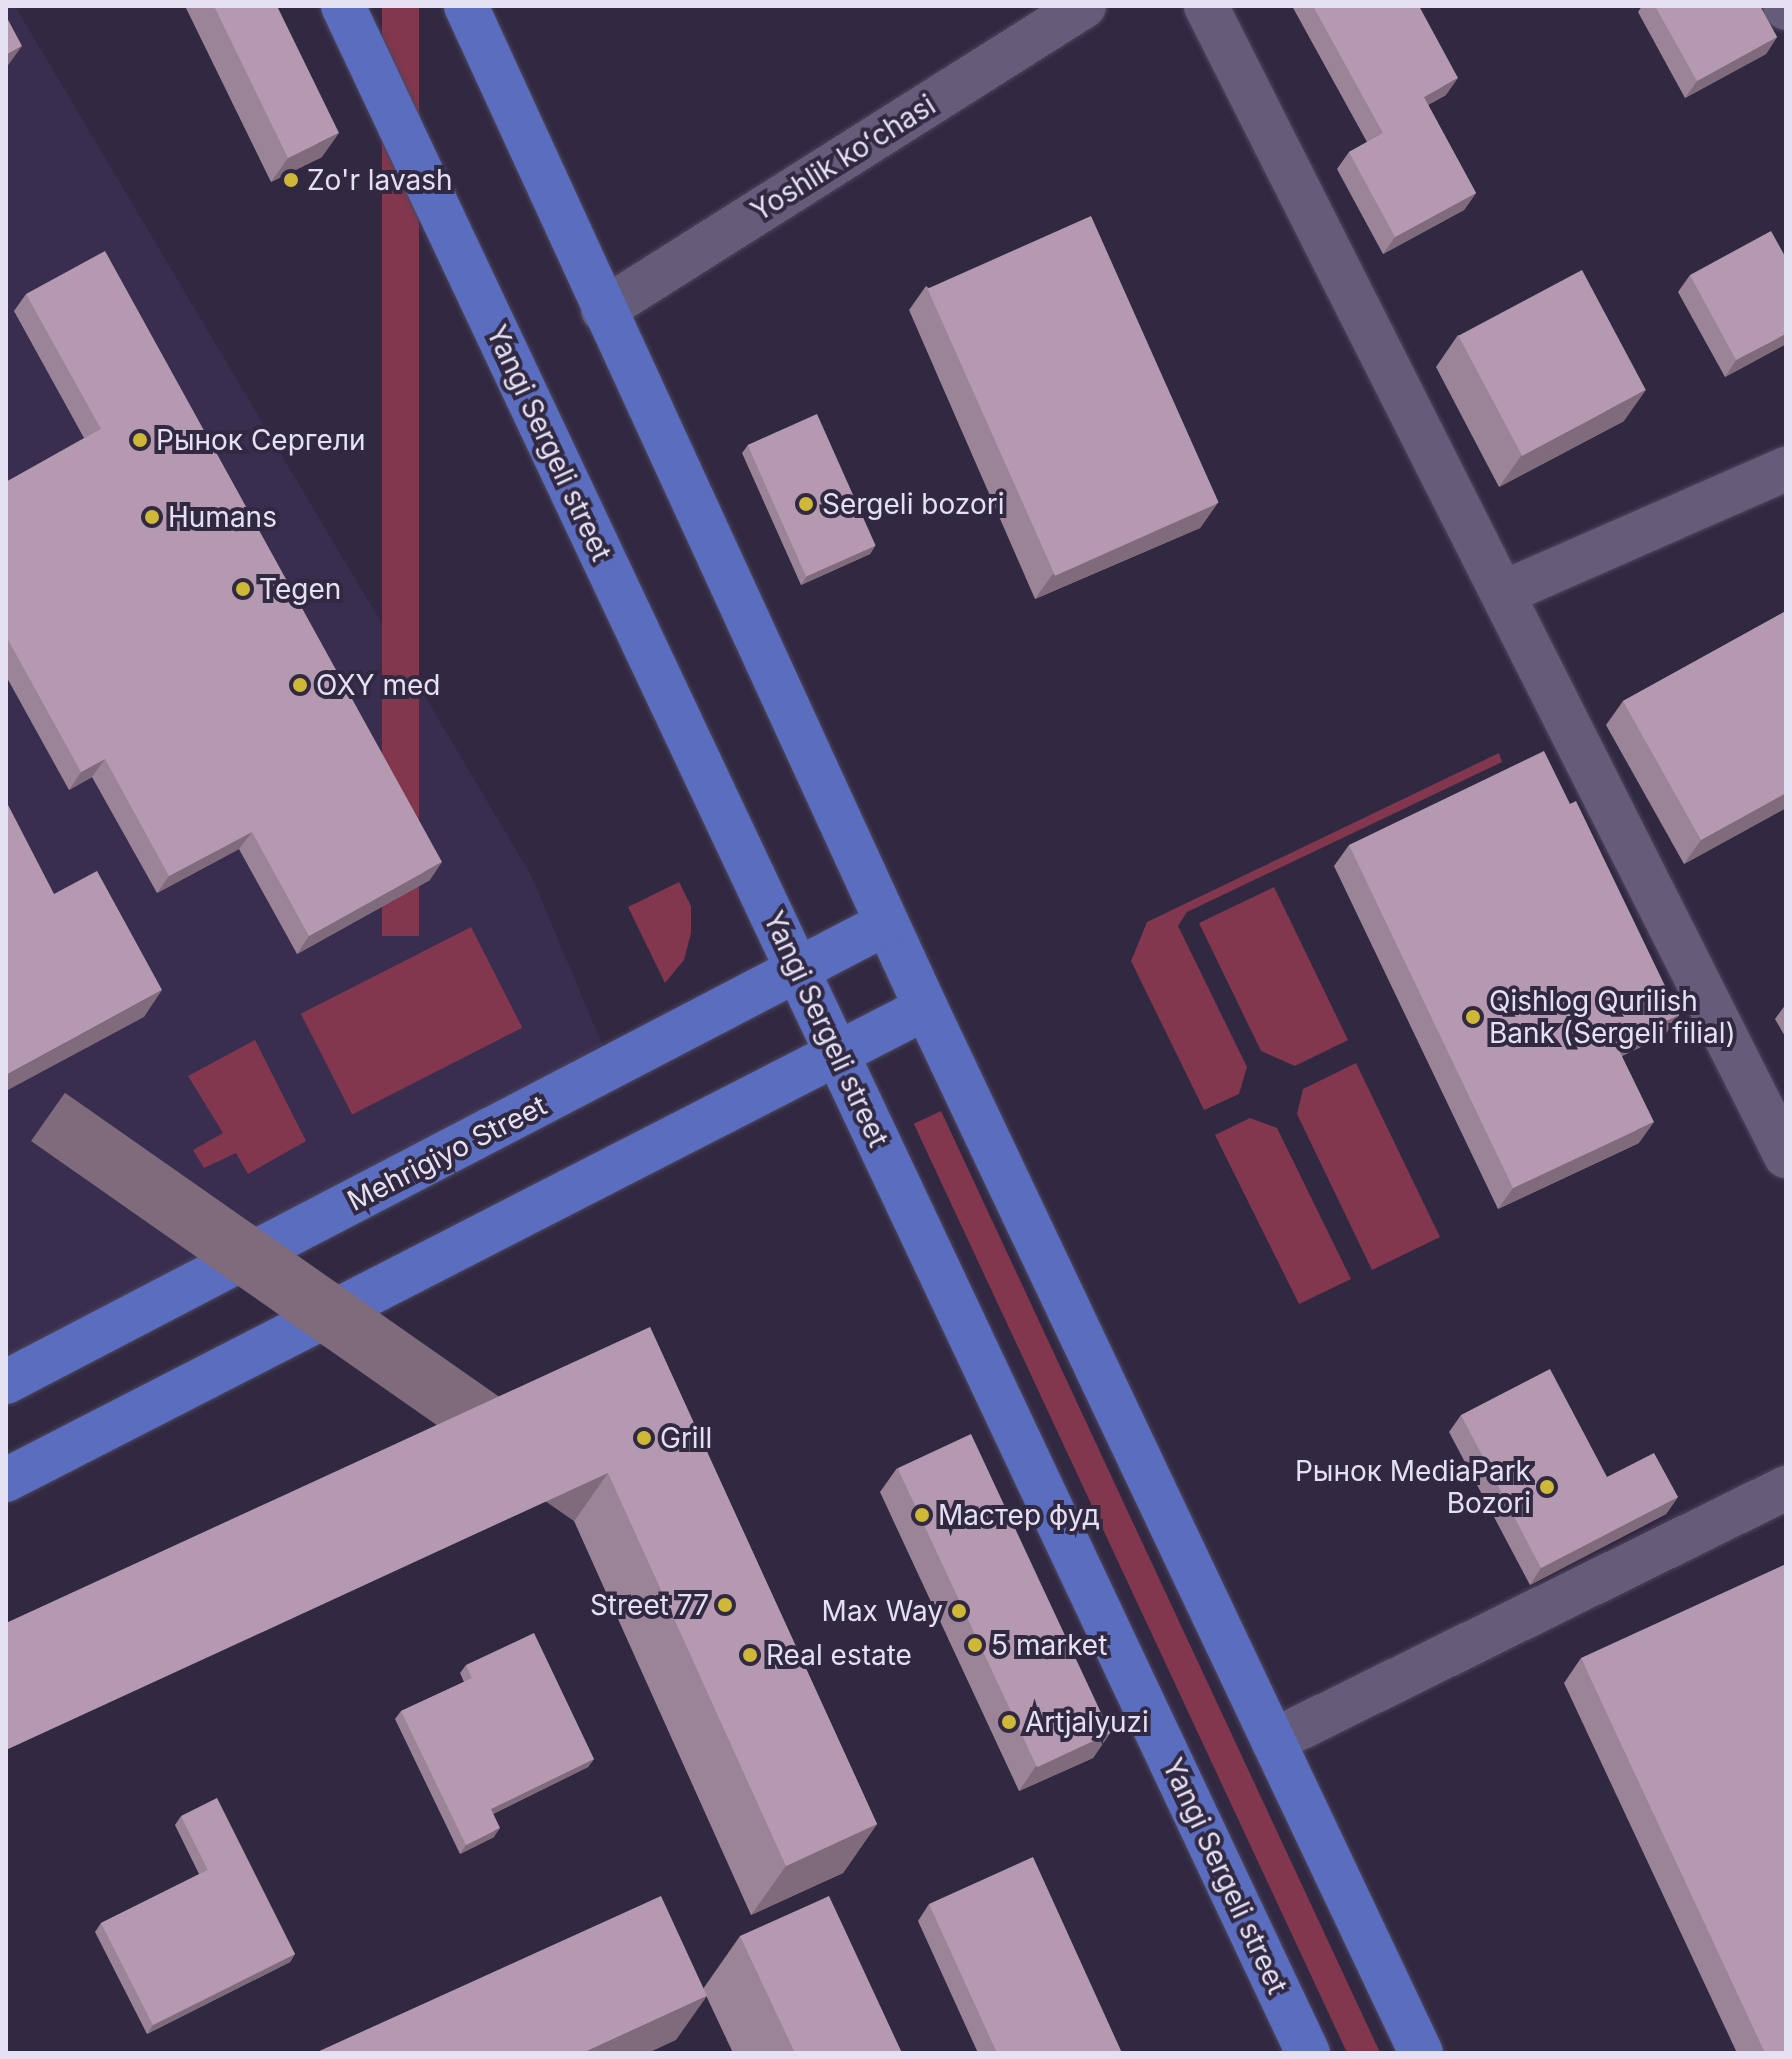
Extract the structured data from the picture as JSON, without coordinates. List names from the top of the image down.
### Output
{
  "streets": {
    "main road": ["Yangi Sergeli street", "Mehrigiyo Street"],
    "street": ["Yoshlik koʻchasi"]
  },
  "crossings": [
    ["Yangi Sergeli street", "Mehrigiyo Street"]
  ],
  "places": [
    "Zo'r lavash",
    "Рынок Сергели",
    "Sergeli bozori",
    "Humans",
    "Tegen",
    "OXY med",
    "Qishlog Qurilish Bank (Sergeli filial)",
    "Grill",
    "Рынок MediaPark Bozori",
    "Мастер фуд",
    "Street 77",
    "Max Way",
    "5 market",
    "Real estate",
    "Artjalyuzi"
  ]
}
